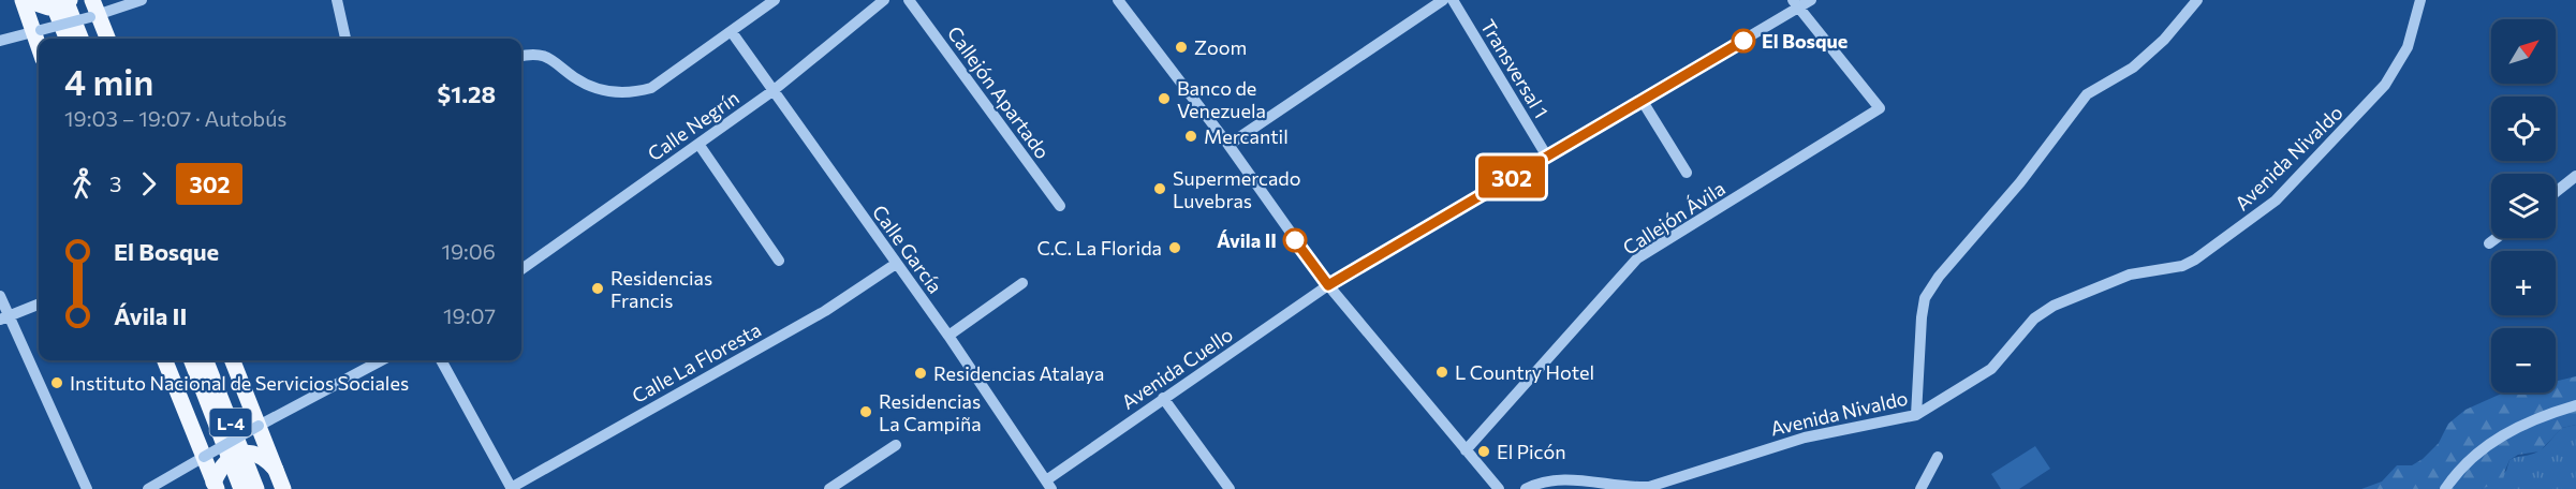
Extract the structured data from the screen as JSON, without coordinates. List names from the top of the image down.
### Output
{
  "streets": {
    "main road": ["L-4"],
    "street": [
      "Transversal 1",
      "Callejón Apartado",
      "Calle Negrín",
      "Avenida Nivaldo",
      "Callejón Ávila",
      "Calle García",
      "Calle La Floresta",
      "Avenida Cuello"
    ]
  },
  "crossings": [
    ["Transversal 1", "Avenida Cuello"],
    ["Calle Negrín", "Calle García"],
    ["Callejón Ávila", "Avenida Cuello"],
    ["Calle García", "Calle La Floresta"],
    ["Calle García", "Avenida Cuello"]
  ],
  "places": [
    "El Bosque",
    "Zoom",
    "Banco de Venezuela",
    "Mercantil",
    "Supermercado Luvebras",
    "Ávila II",
    "C.C. La Florida",
    "Residencias Francis",
    "L Country Hotel",
    "Residencias Atalaya",
    "Instituto Nacional de Servicios Sociales",
    "Residencias La Campiña",
    "El Picón"
  ],
  "lines": ["bus line 302"],
  "north": "top right",
  "page": {
    "on_map": "302",
    "map_buttons": ["+", "−"],
    "heading": ["4 min", "19:03 – 19:07 · Autobús", "$1.28"],
    "legs": ["3", "302"],
    "list": [
      {
        "name": "El Bosque",
        "value": "19:06"
      },
      {
        "name": "Ávila II",
        "value": "19:07"
      }
    ]
  }
}
